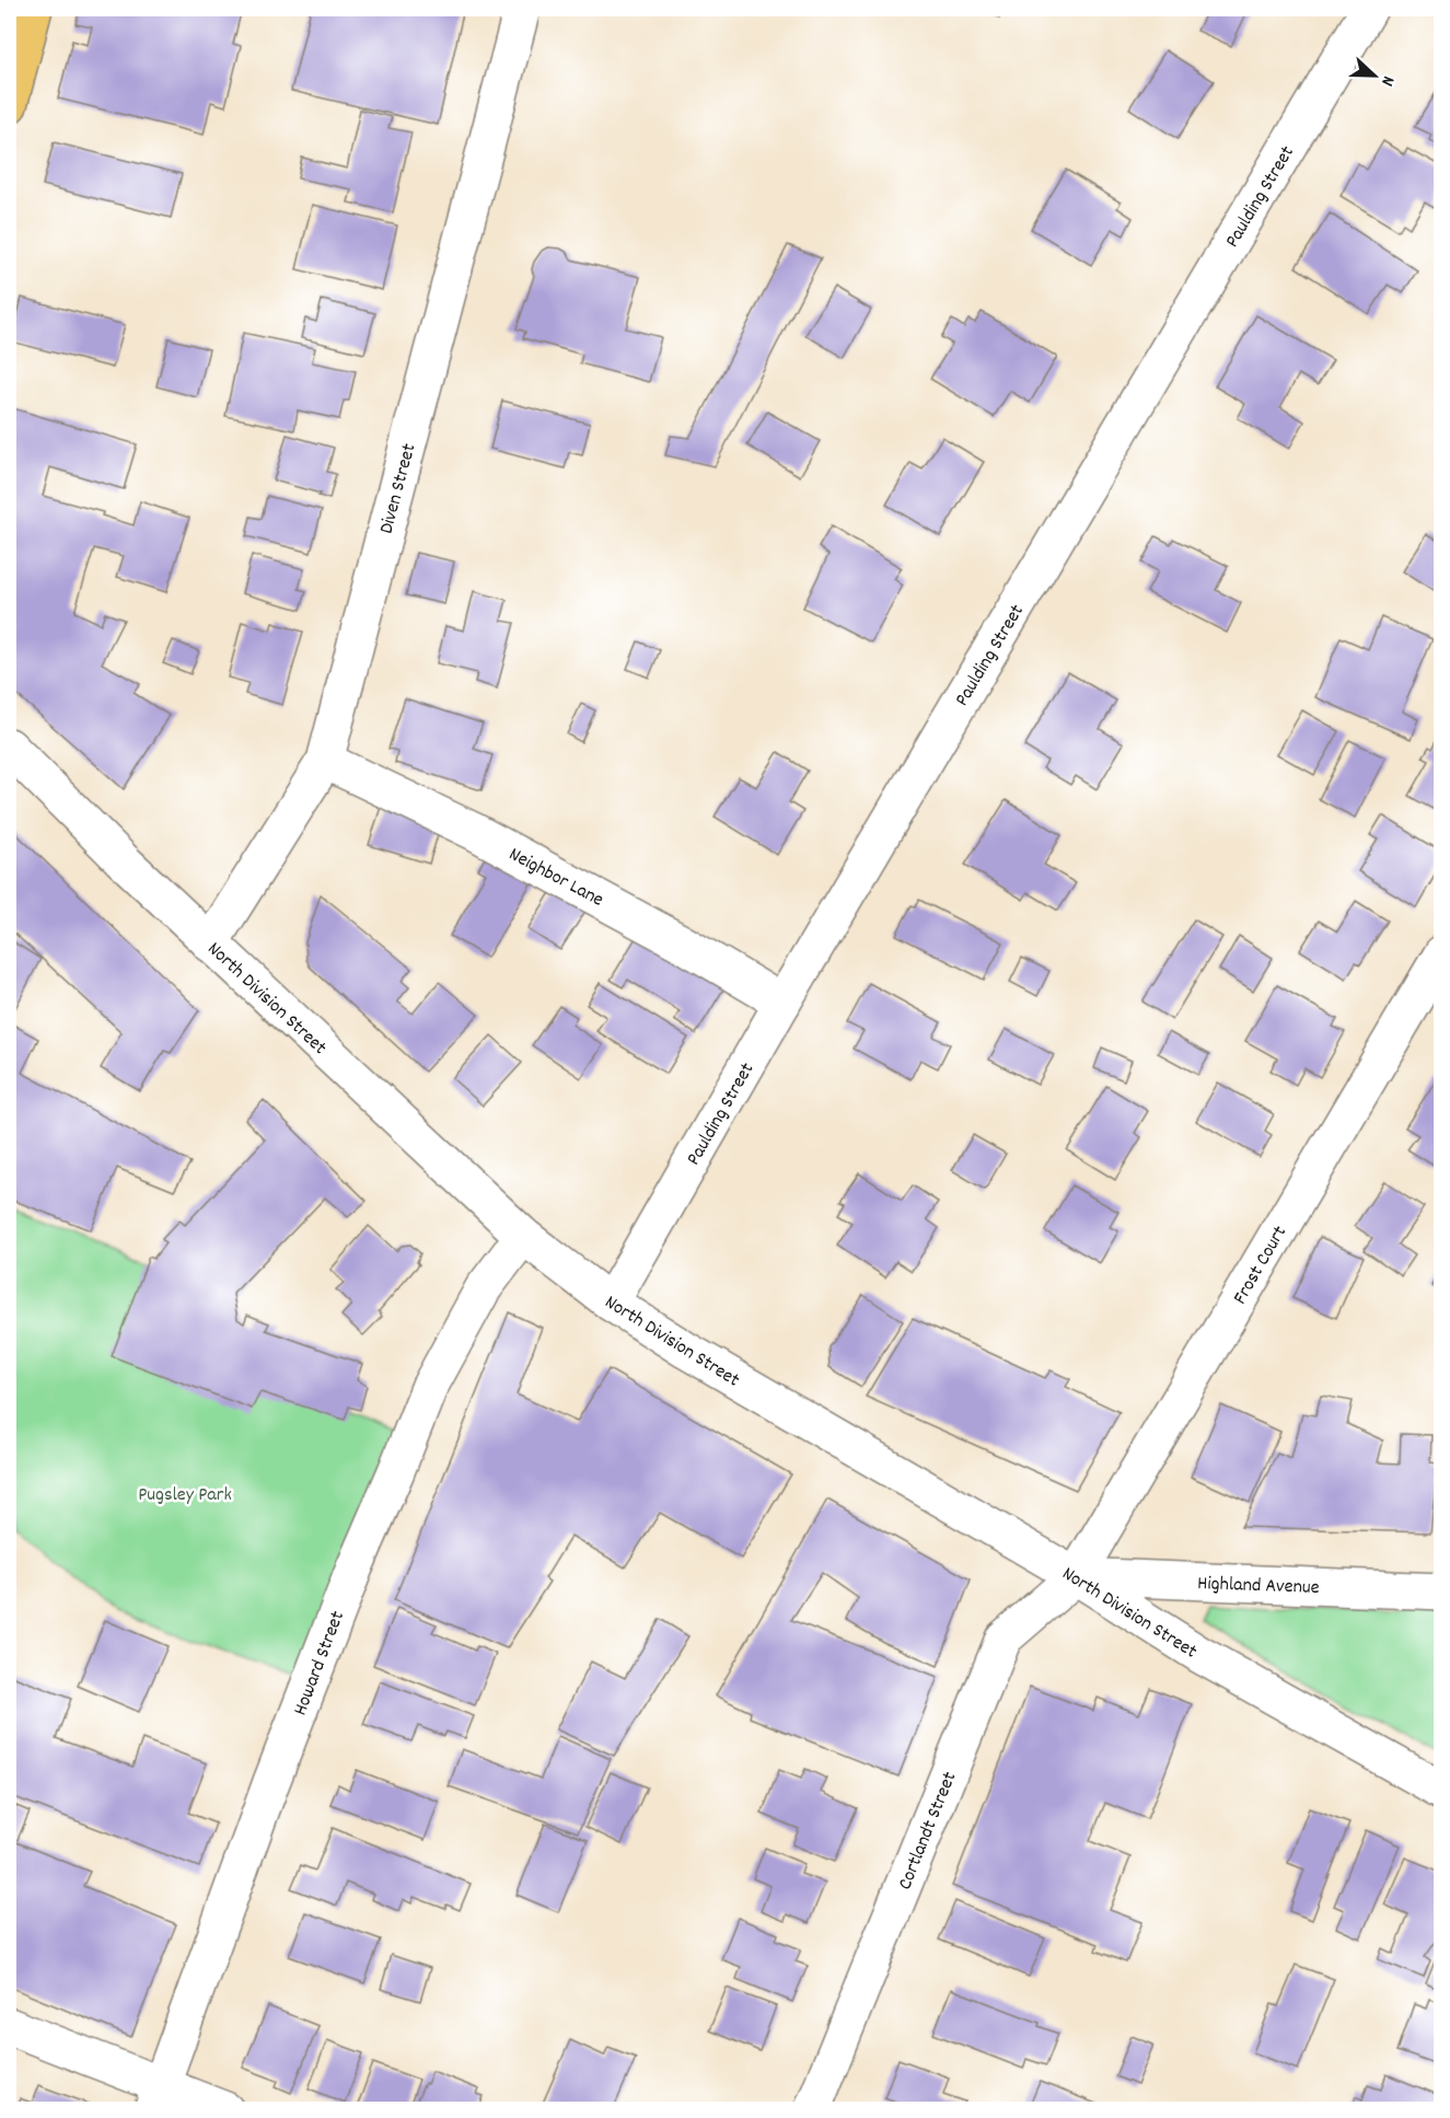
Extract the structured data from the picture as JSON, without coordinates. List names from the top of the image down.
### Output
{
  "streets": {
    "street": [
      "Paulding Street",
      "Diven Street",
      "Neighbor Lane",
      "North Division Street",
      "Frost Court",
      "Highland Avenue",
      "Howard Street",
      "Cortlandt Street"
    ]
  },
  "crossings": [
    ["Paulding Street", "Neighbor Lane"],
    ["Paulding Street", "North Division Street"],
    ["Diven Street", "Neighbor Lane"],
    ["Diven Street", "North Division Street"],
    ["North Division Street", "Frost Court"],
    ["North Division Street", "Highland Avenue"],
    ["North Division Street", "Howard Street"],
    ["North Division Street", "Cortlandt Street"],
    ["Frost Court", "Highland Avenue"],
    ["Frost Court", "Cortlandt Street"],
    ["Highland Avenue", "Cortlandt Street"]
  ],
  "parks": ["Pugsley Park"],
  "north": "right"
}
